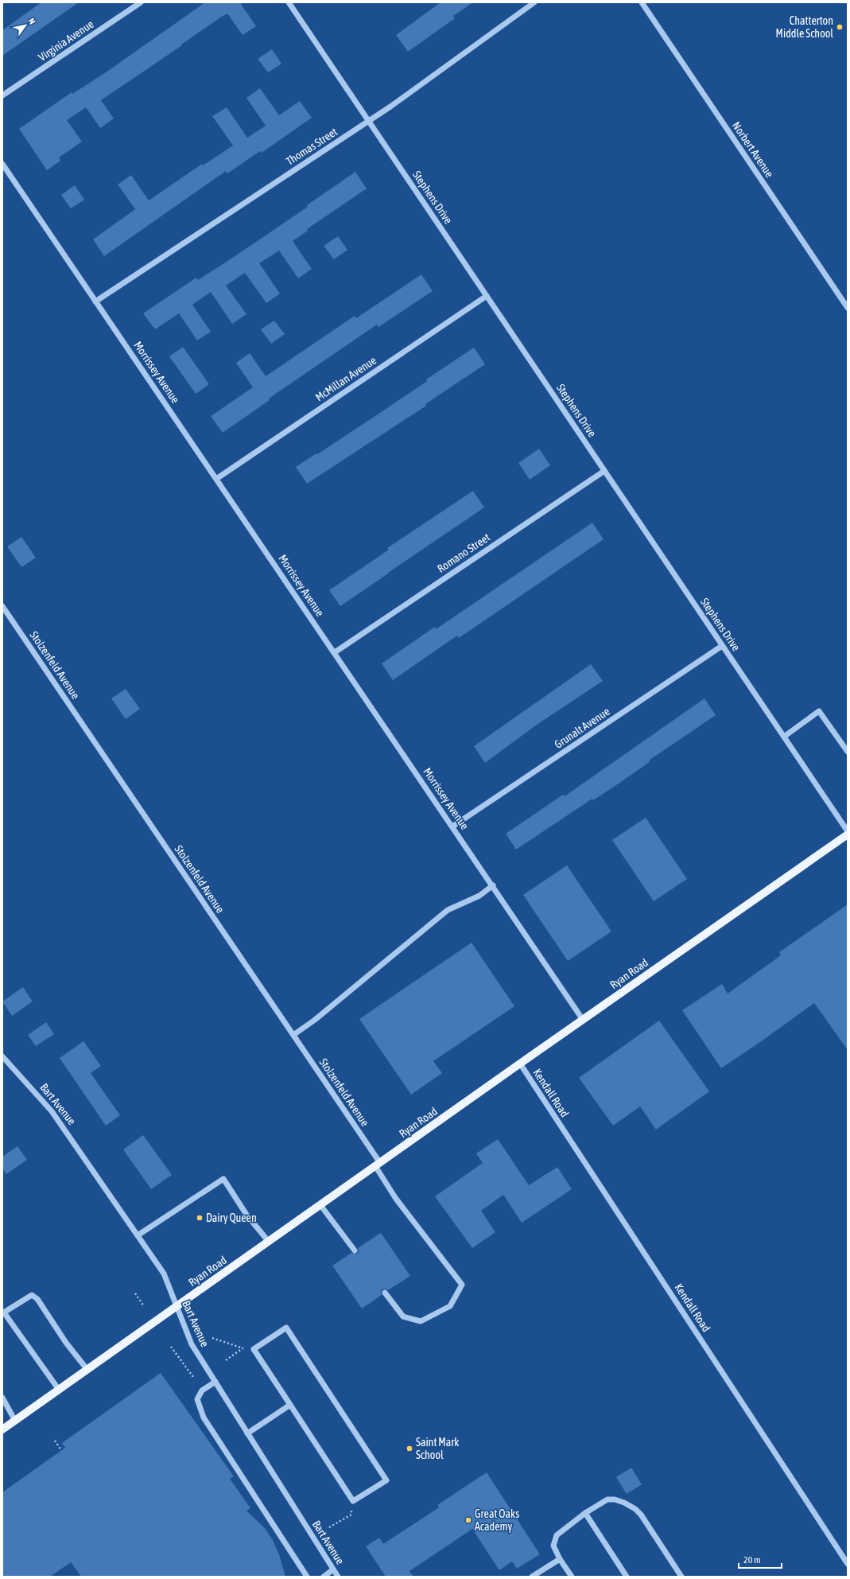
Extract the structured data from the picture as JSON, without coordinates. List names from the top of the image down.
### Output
{
  "streets": {
    "main road": ["Ryan Road"],
    "street": [
      "Virginia Avenue",
      "Thomas Street",
      "Norbert Avenue",
      "Stephens Drive",
      "Morrissey Avenue",
      "McMillan Avenue",
      "Romano Street",
      "Stolzenfeld Avenue",
      "Grunalt Avenue",
      "Kendall Road",
      "Bart Avenue"
    ]
  },
  "crossings": [
    ["Thomas Street", "Stephens Drive"],
    ["Thomas Street", "Morrissey Avenue"],
    ["Stephens Drive", "McMillan Avenue"],
    ["Stephens Drive", "Romano Street"],
    ["Stephens Drive", "Grunalt Avenue"],
    ["Morrissey Avenue", "McMillan Avenue"],
    ["Morrissey Avenue", "Romano Street"],
    ["Morrissey Avenue", "Grunalt Avenue"],
    ["Morrissey Avenue", "Ryan Road"],
    ["Stolzenfeld Avenue", "Ryan Road"],
    ["Ryan Road", "Kendall Road"],
    ["Ryan Road", "Bart Avenue"]
  ],
  "places": [
    "Chatterton Middle School",
    "Dairy Queen",
    "Saint Mark School",
    "Great Oaks Academy"
  ],
  "scale_bar": "20 m",
  "north": "top right"
}
